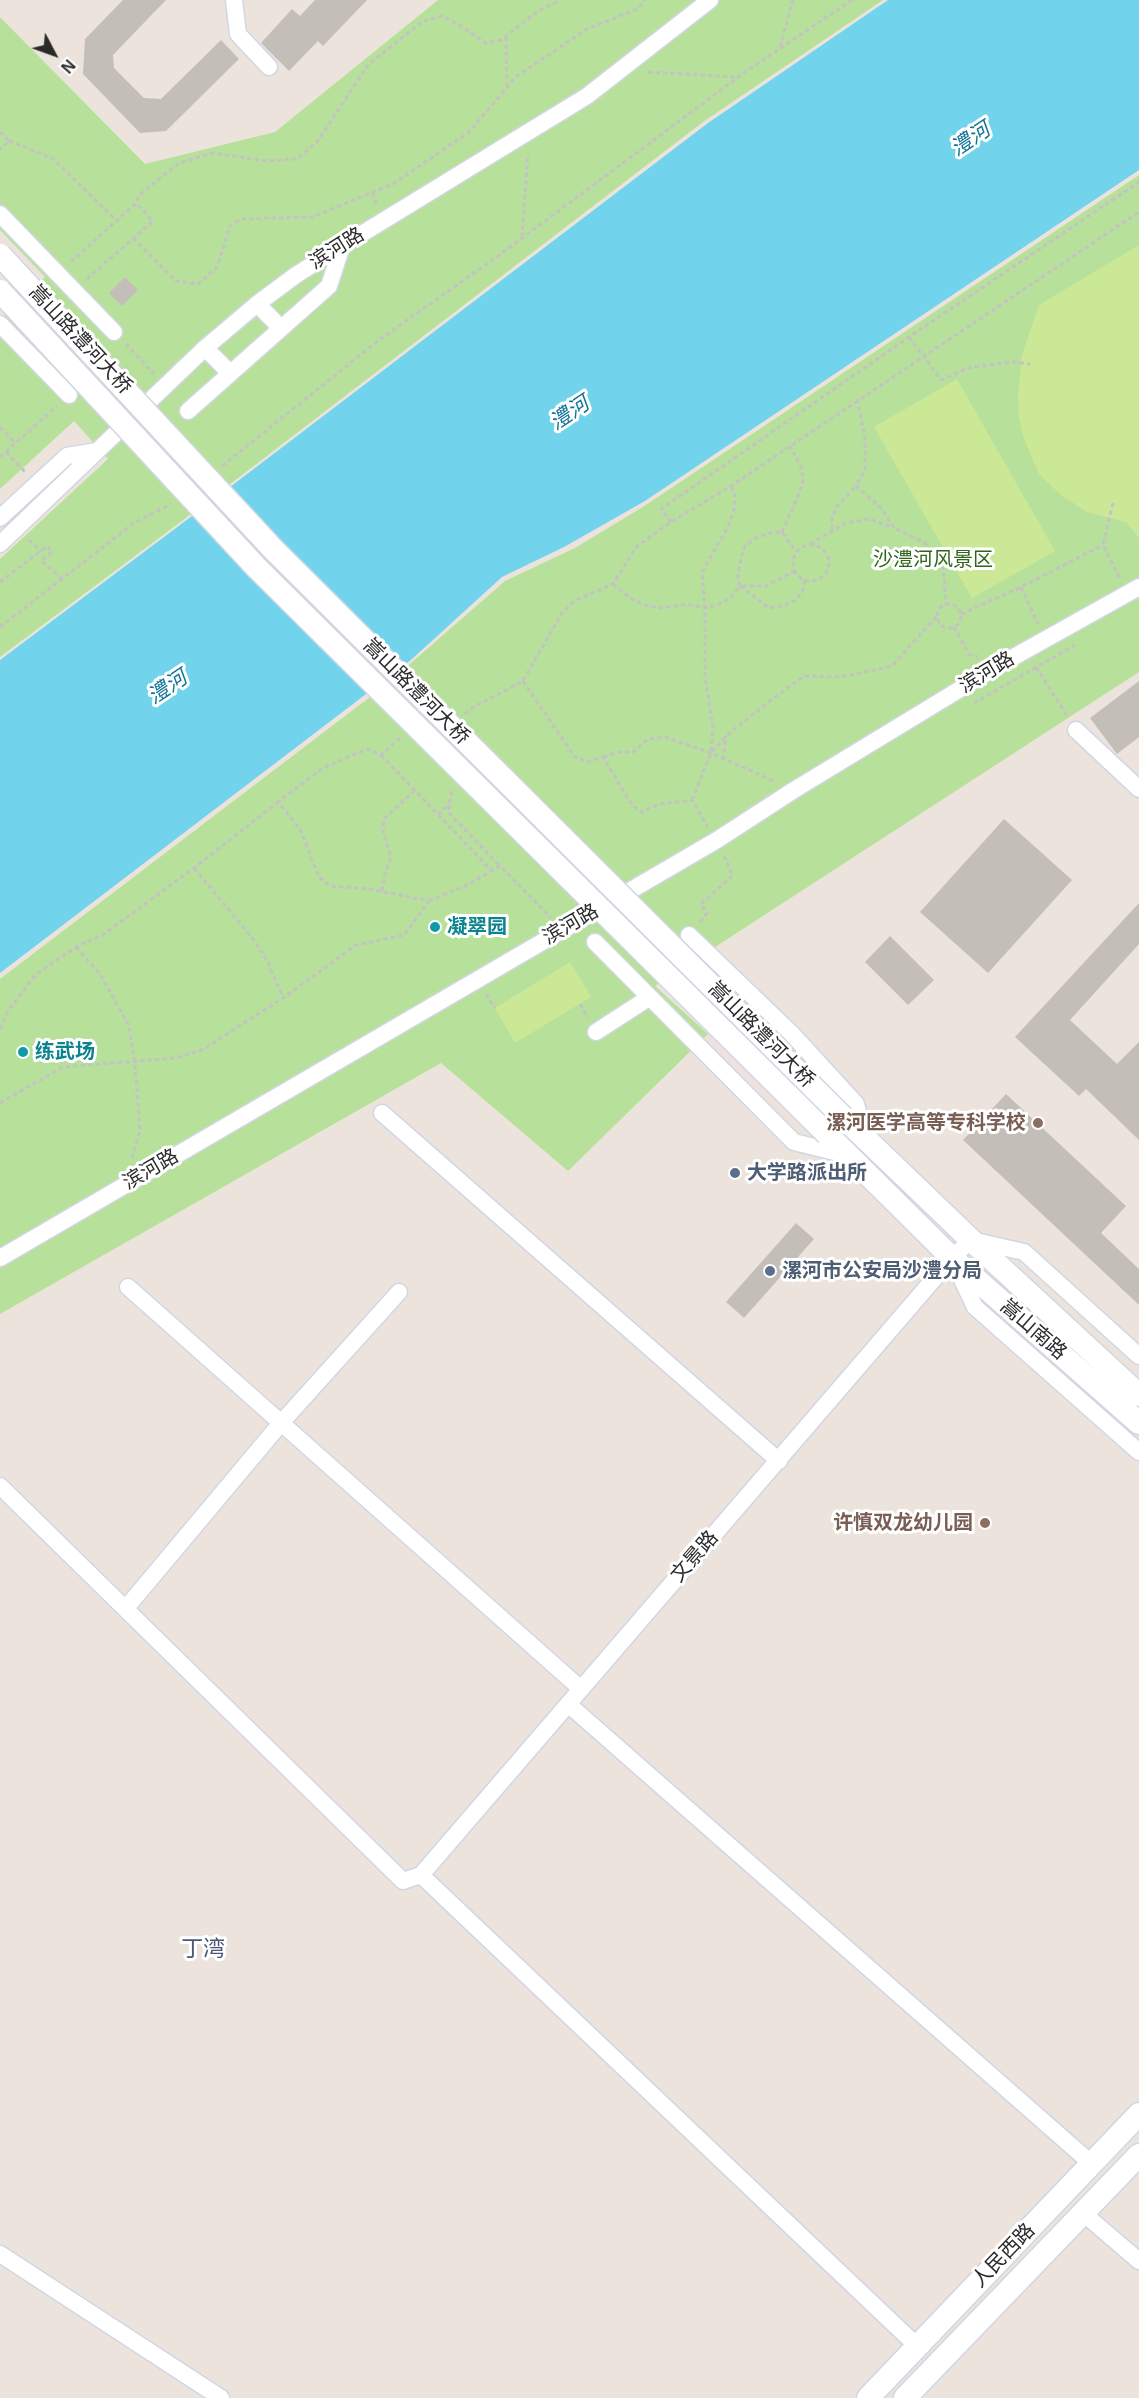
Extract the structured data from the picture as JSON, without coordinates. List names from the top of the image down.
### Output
{
  "streets": {
    "main road": ["嵩山路澧河大桥", "嵩山南路", "人民西路"],
    "street": ["滨河路", "文景路"]
  },
  "crossings": [
    ["嵩山路澧河大桥", "嵩山南路"],
    ["嵩山南路", "文景路"]
  ],
  "districts": ["丁湾"],
  "water": ["澧河"],
  "parks": ["沙澧河风景区"],
  "places": [
    "凝翠园",
    "练武场",
    "漯河医学高等专科学校",
    "大学路派出所",
    "漯河市公安局沙澧分局",
    "许慎双龙幼儿园"
  ],
  "north": "bottom right"
}
